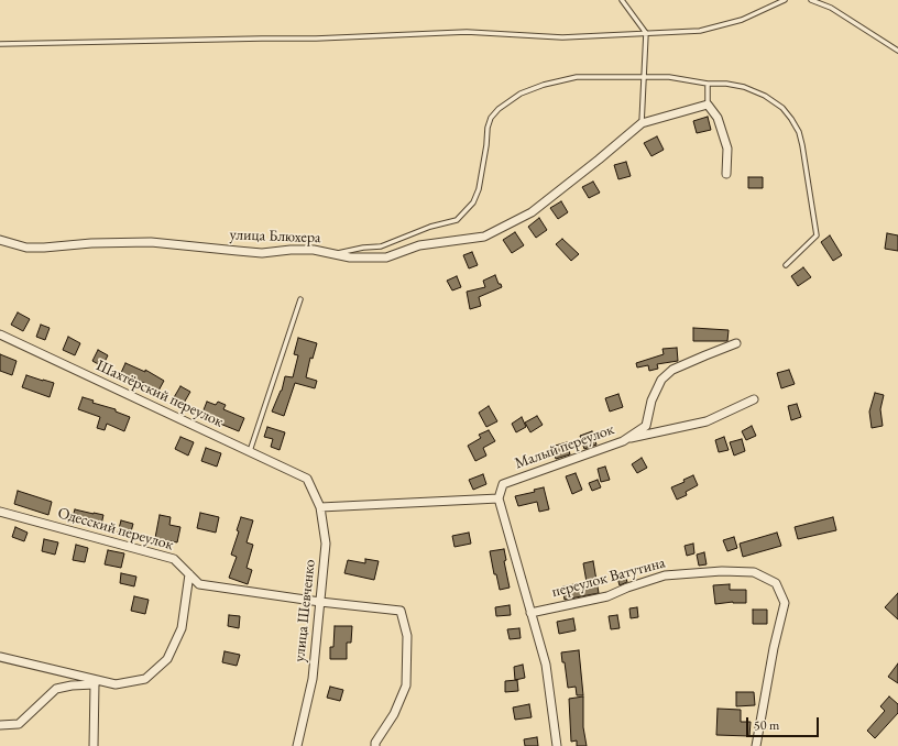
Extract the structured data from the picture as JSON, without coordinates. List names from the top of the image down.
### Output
{
  "streets": {
    "street": [
      "улица Блюхера",
      "Шахтёрский переулок",
      "Малый переулок",
      "Одесский переулок",
      "переулок Ватутина",
      "улица Шевченко"
    ]
  },
  "crossings": [
    ["Шахтёрский переулок", "улица Шевченко"],
    ["Одесский переулок", "улица Шевченко"]
  ],
  "scale_bar": "50 m"
}
